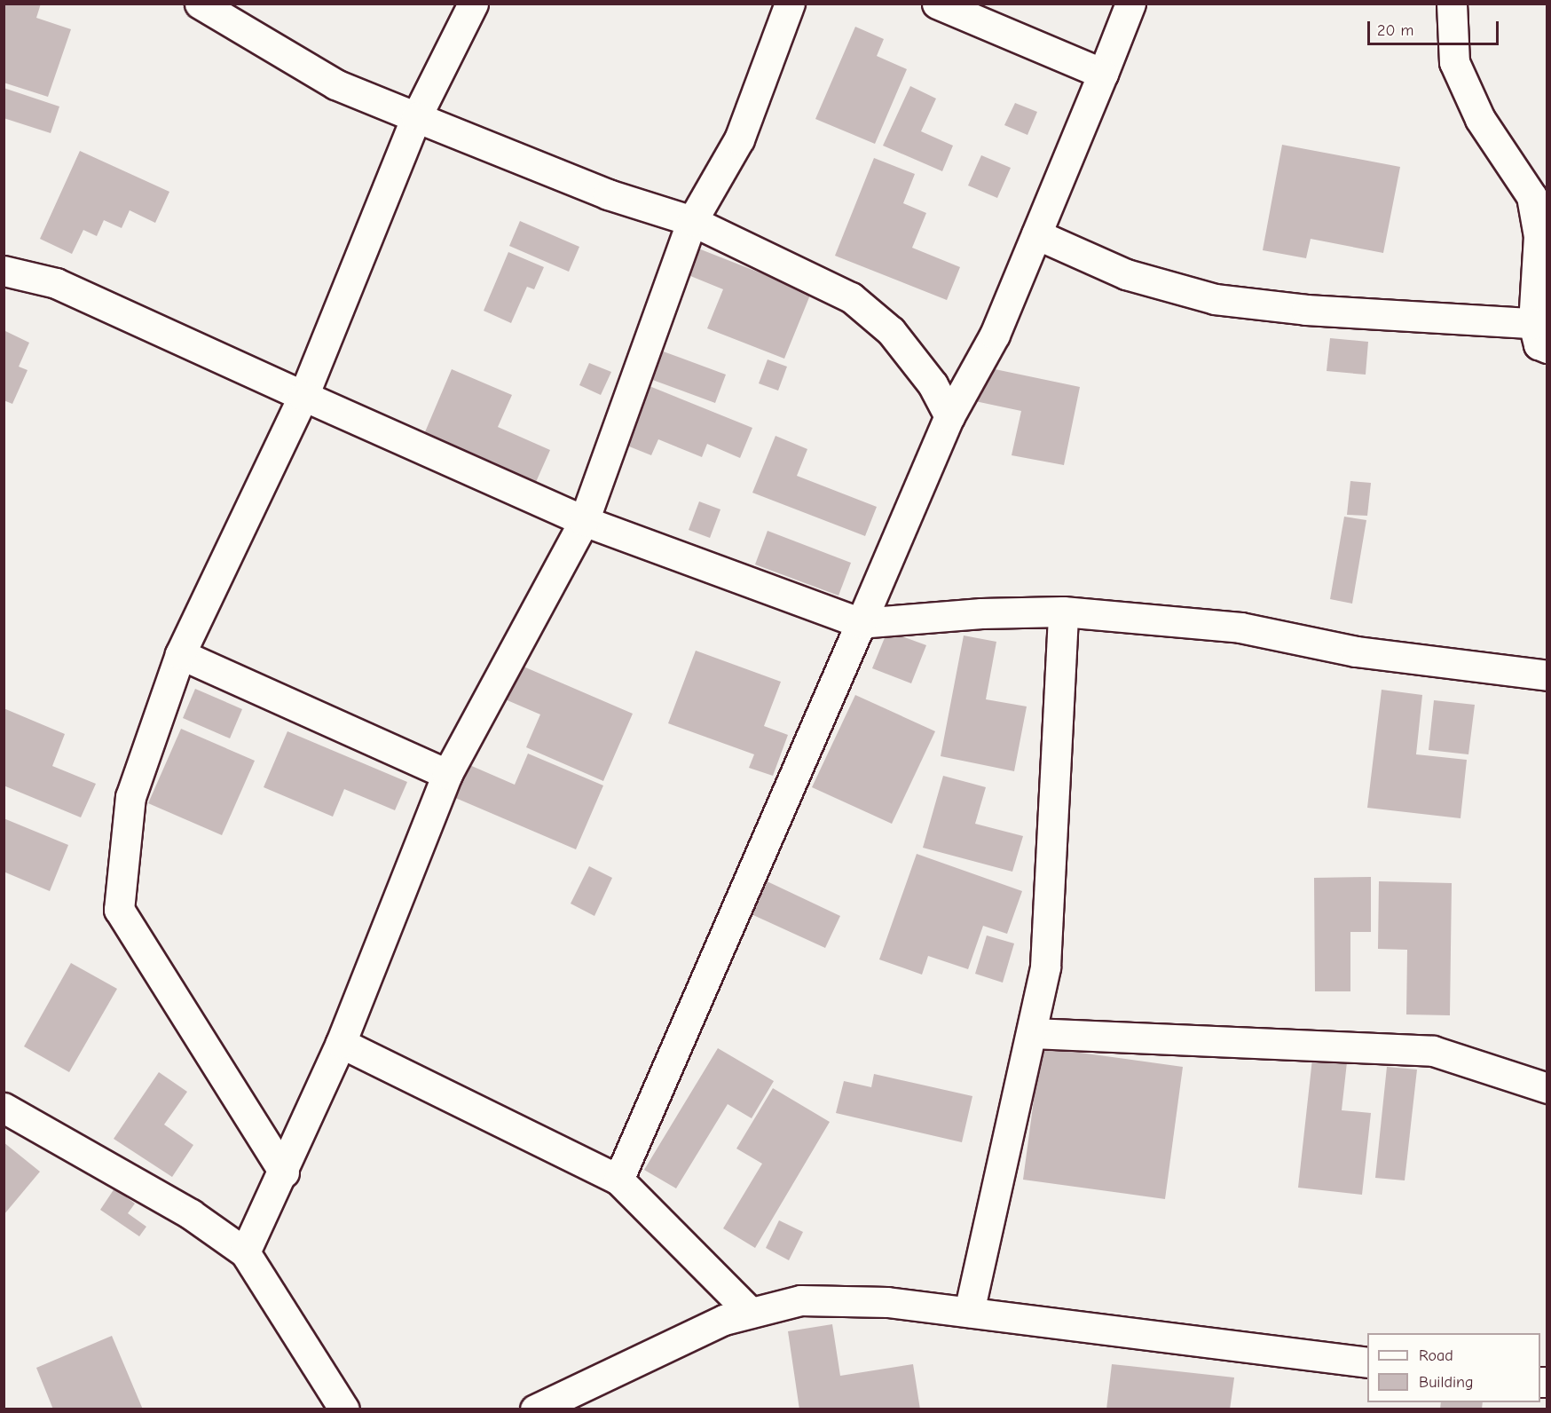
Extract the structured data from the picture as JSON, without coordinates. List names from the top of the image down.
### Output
{
  "legend": ["Road", "Building"],
  "scale_bar": "20 m"
}
